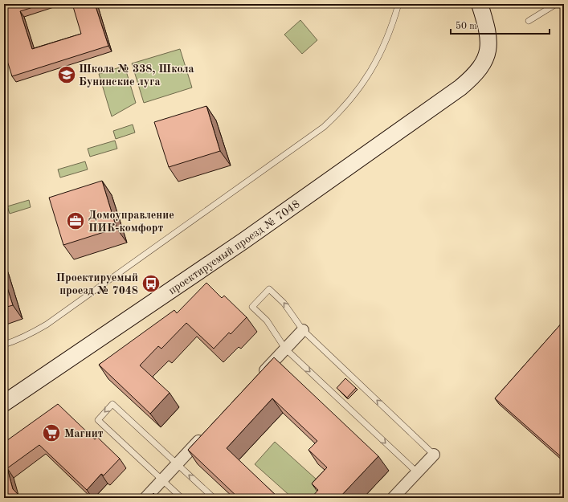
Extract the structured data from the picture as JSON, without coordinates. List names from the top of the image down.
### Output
{
  "streets": {
    "main road": ["проектируемый проезд № 7048"]
  },
  "places": {
    "school or university": ["Школа № 338, Школа Бунинские луга"],
    "office": ["Домоуправление ПИК-комфорт"],
    "bus stop": ["Проектируемый проезд № 7048"],
    "supermarket": ["Магнит"]
  },
  "scale_bar": "50 m"
}
